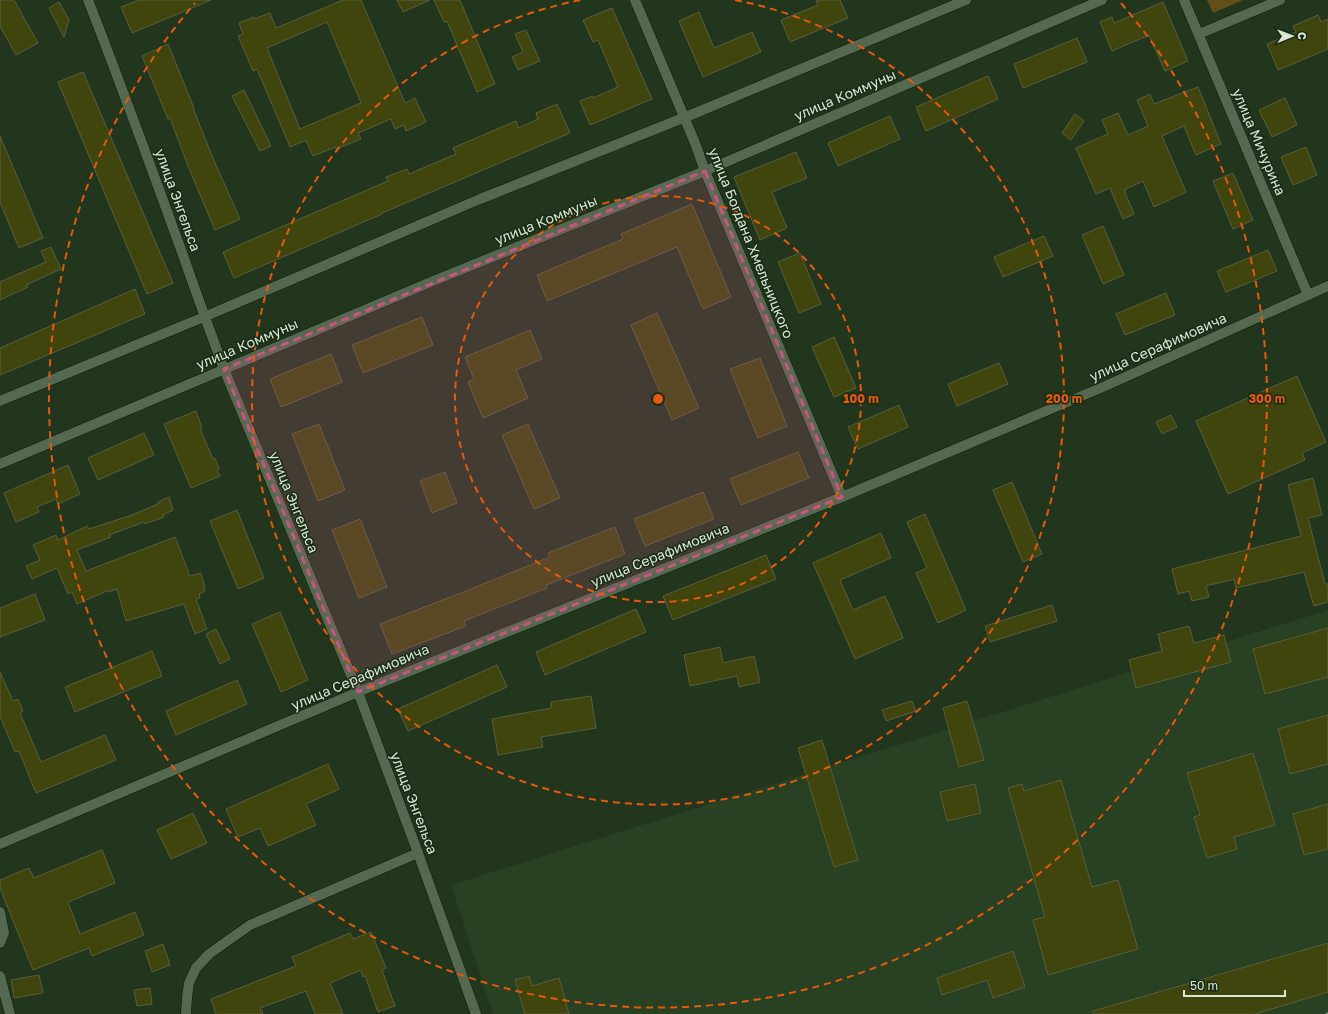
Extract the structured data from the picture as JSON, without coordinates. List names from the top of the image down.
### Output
{
  "streets": {
    "street": [
      "улица Коммуны",
      "улица Мичурина",
      "улица Энгельса",
      "улица Богдана Хмельницкого",
      "улица Серафимовича"
    ]
  },
  "crossings": [
    ["улица Коммуны", "улица Энгельса"],
    ["улица Коммуны", "улица Богдана Хмельницкого"],
    ["улица Мичурина", "улица Серафимовича"],
    ["улица Энгельса", "улица Серафимовича"],
    ["улица Богдана Хмельницкого", "улица Серафимовича"]
  ],
  "scale_bar": "50 m",
  "north": "right",
  "rings": ["100 m", "200 m", "300 m"]
}
